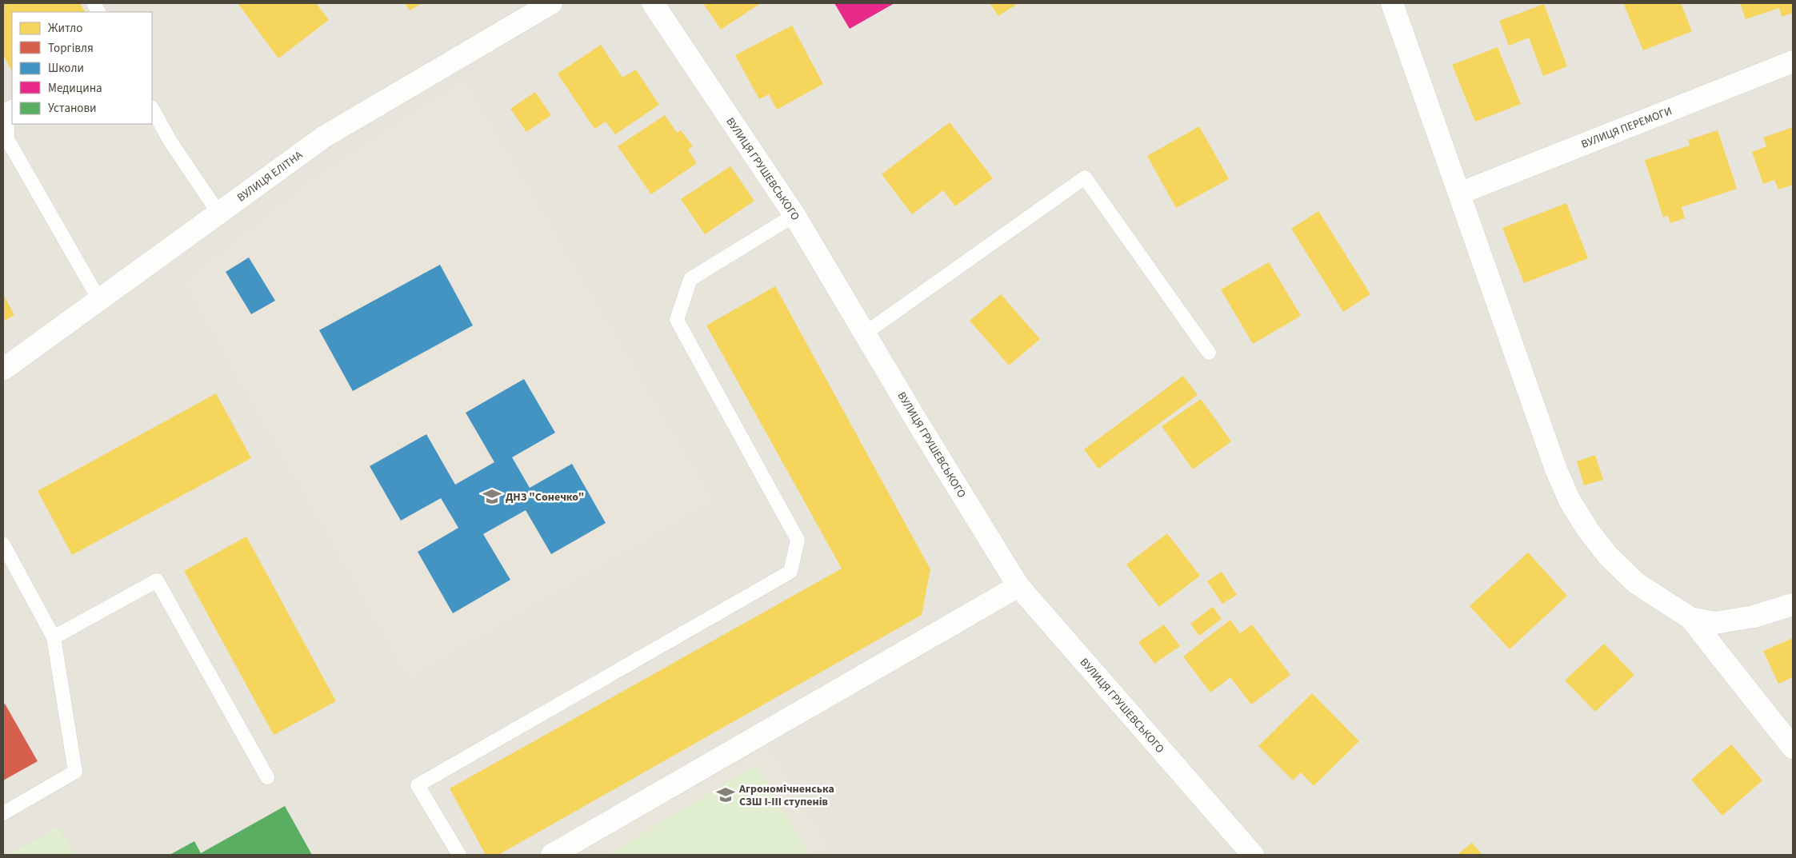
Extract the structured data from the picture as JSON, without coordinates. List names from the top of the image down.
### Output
{
  "streets": {
    "street": ["ВУЛИЦЯ ПЕРЕМОГИ", "ВУЛИЦЯ ГРУШЕВСЬКОГО", "ВУЛИЦЯ ЕЛІТНА"]
  },
  "places": {
    "school or university": ["ДНЗ \"Сонечко\"", "Агрономічненська СЗШ І-ІІІ ступенів"]
  },
  "legend": [
    "Житло",
    "Торгівля",
    "Школи",
    "Медицина",
    "Установи"
  ]
}
